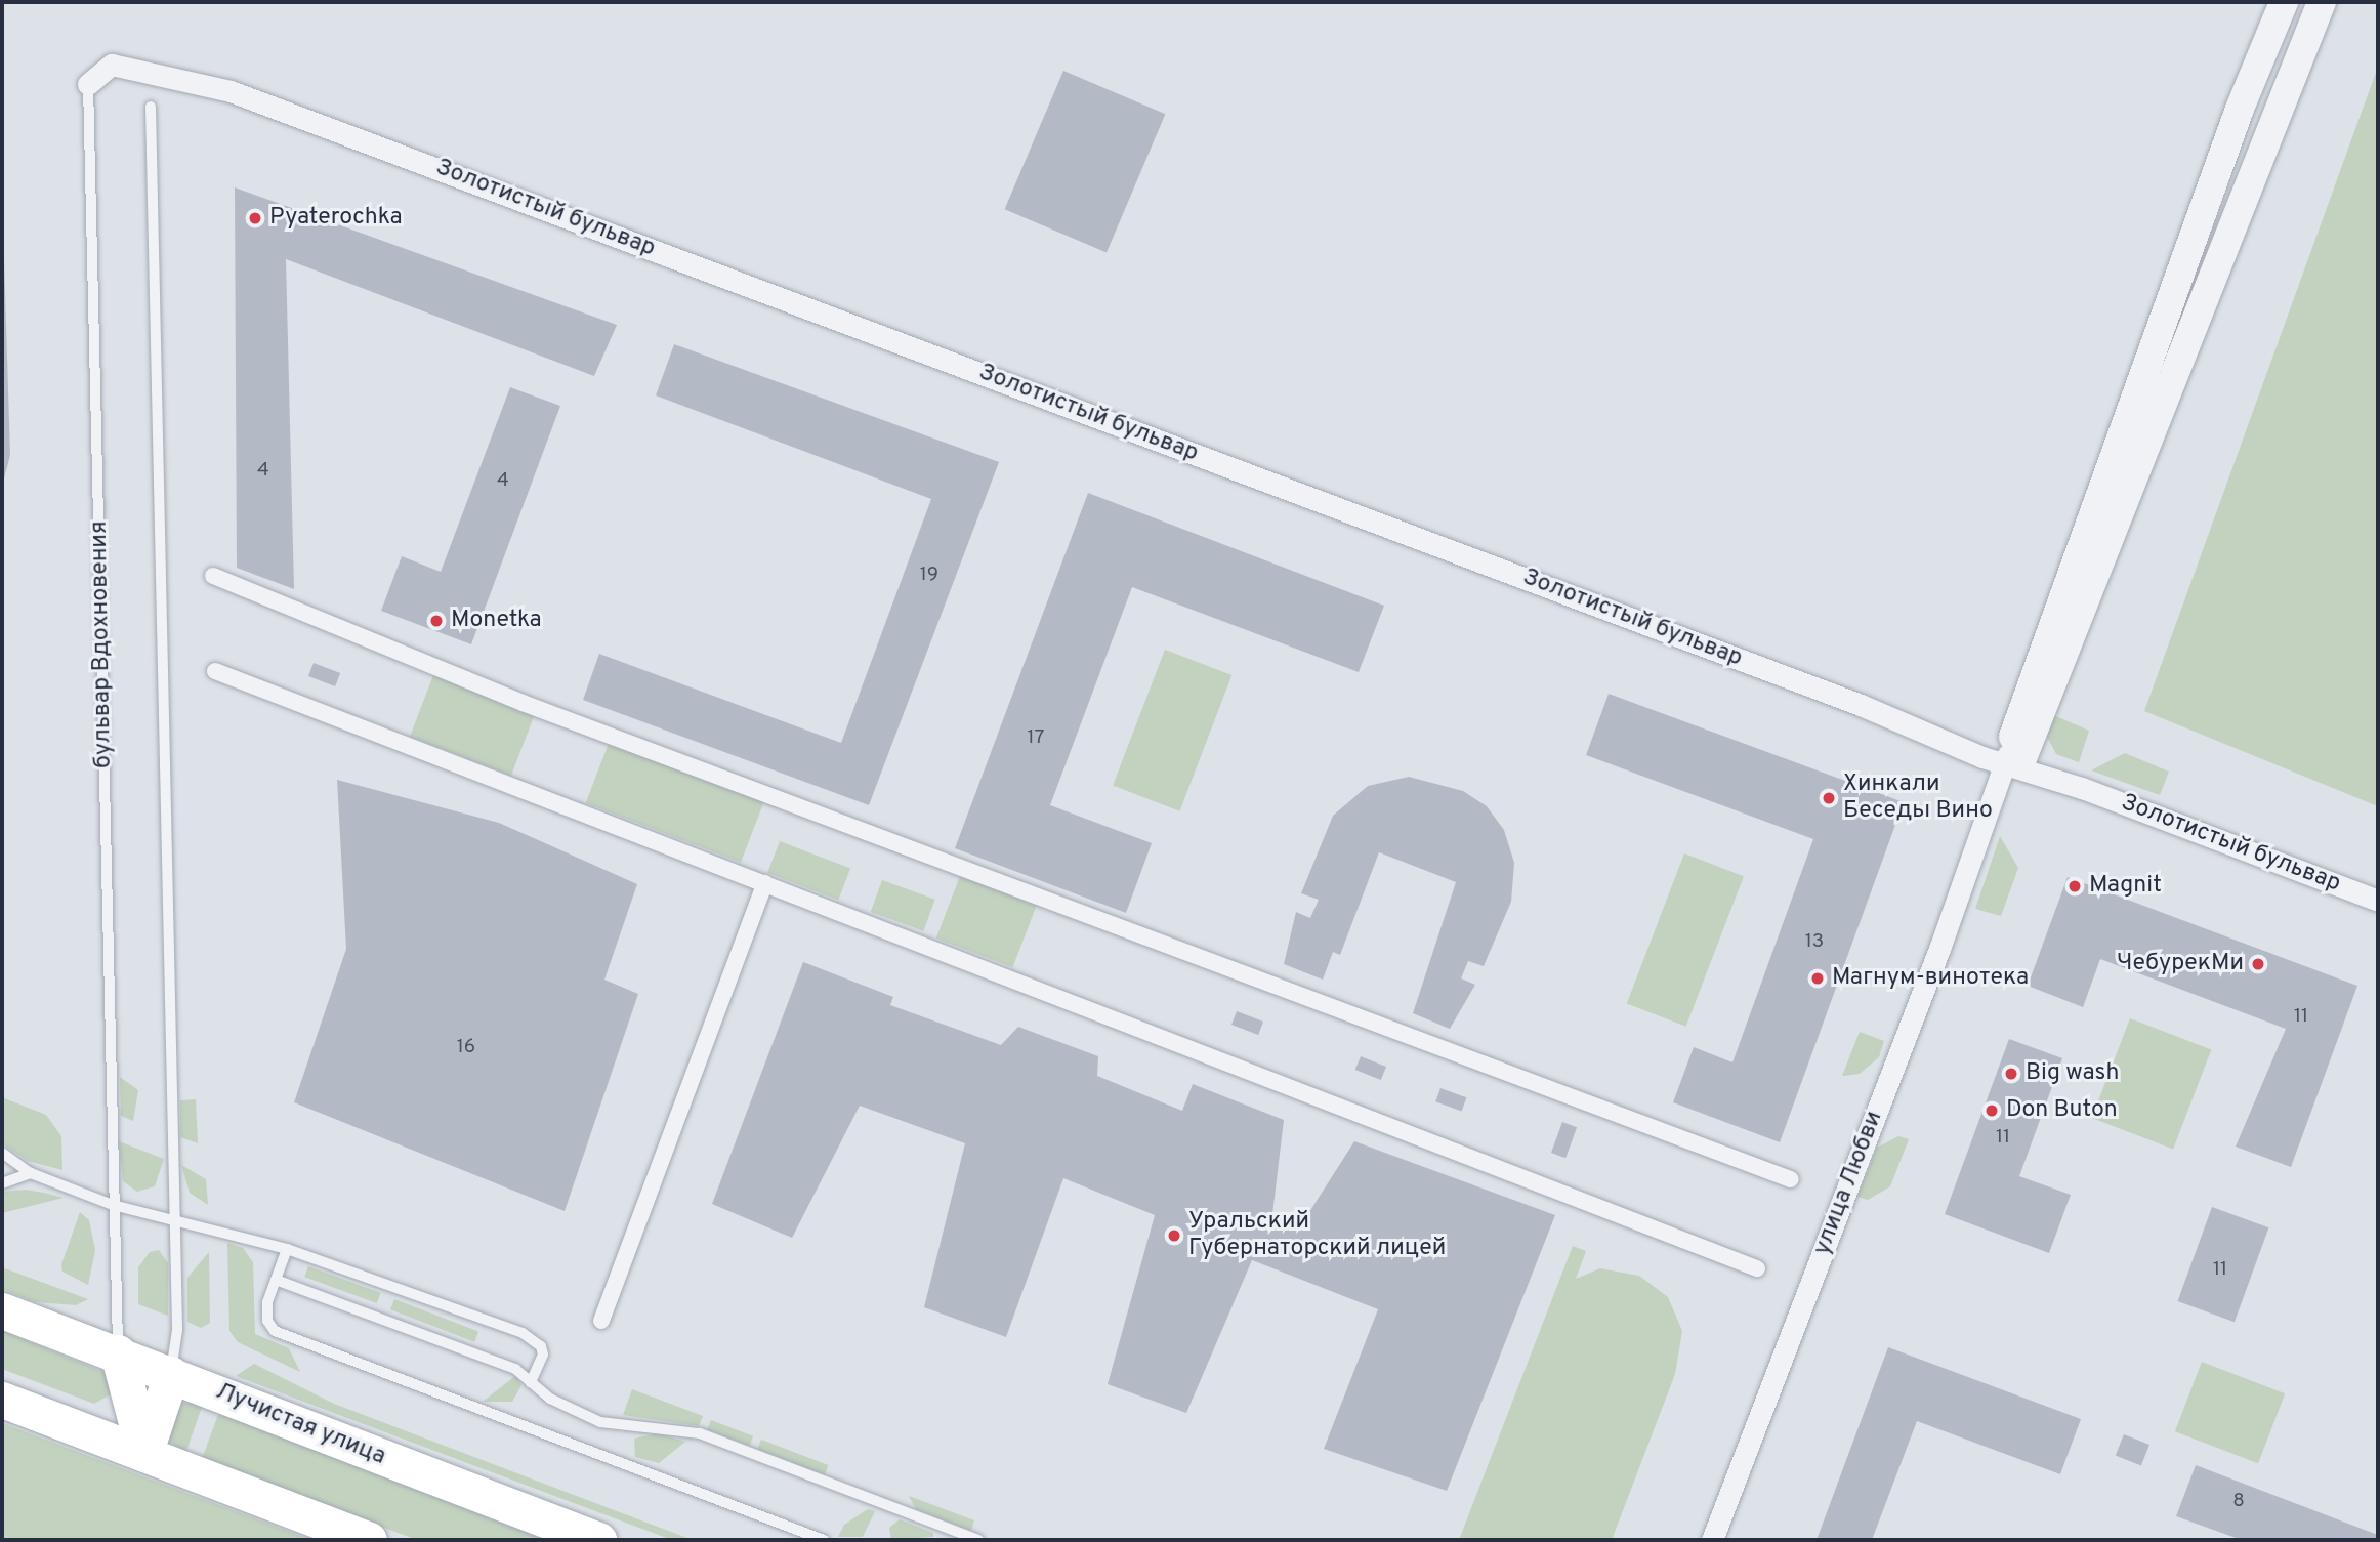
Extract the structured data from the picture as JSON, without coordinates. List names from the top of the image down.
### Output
{
  "streets": {
    "main road": ["Лучистая улица"],
    "street": ["Золотистый бульвар", "улица Любви"],
    "lane": ["бульвар Вдохновения"]
  },
  "crossings": [
    ["Золотистый бульвар", "бульвар Вдохновения"],
    ["Золотистый бульвар", "улица Любви"],
    ["бульвар Вдохновения", "Лучистая улица"]
  ],
  "places": [
    "Pyaterochka",
    "Monetka",
    "Хинкали Беседы Вино",
    "Magnit",
    "ЧебурекМи",
    "Магнум-винотека",
    "Big wash",
    "Don Buton",
    "Уральский Губернаторский лицей"
  ],
  "house_numbers": [
    "4",
    "4",
    "19",
    "17",
    "13",
    "11",
    "16",
    "11",
    "11",
    "8"
  ]
}
